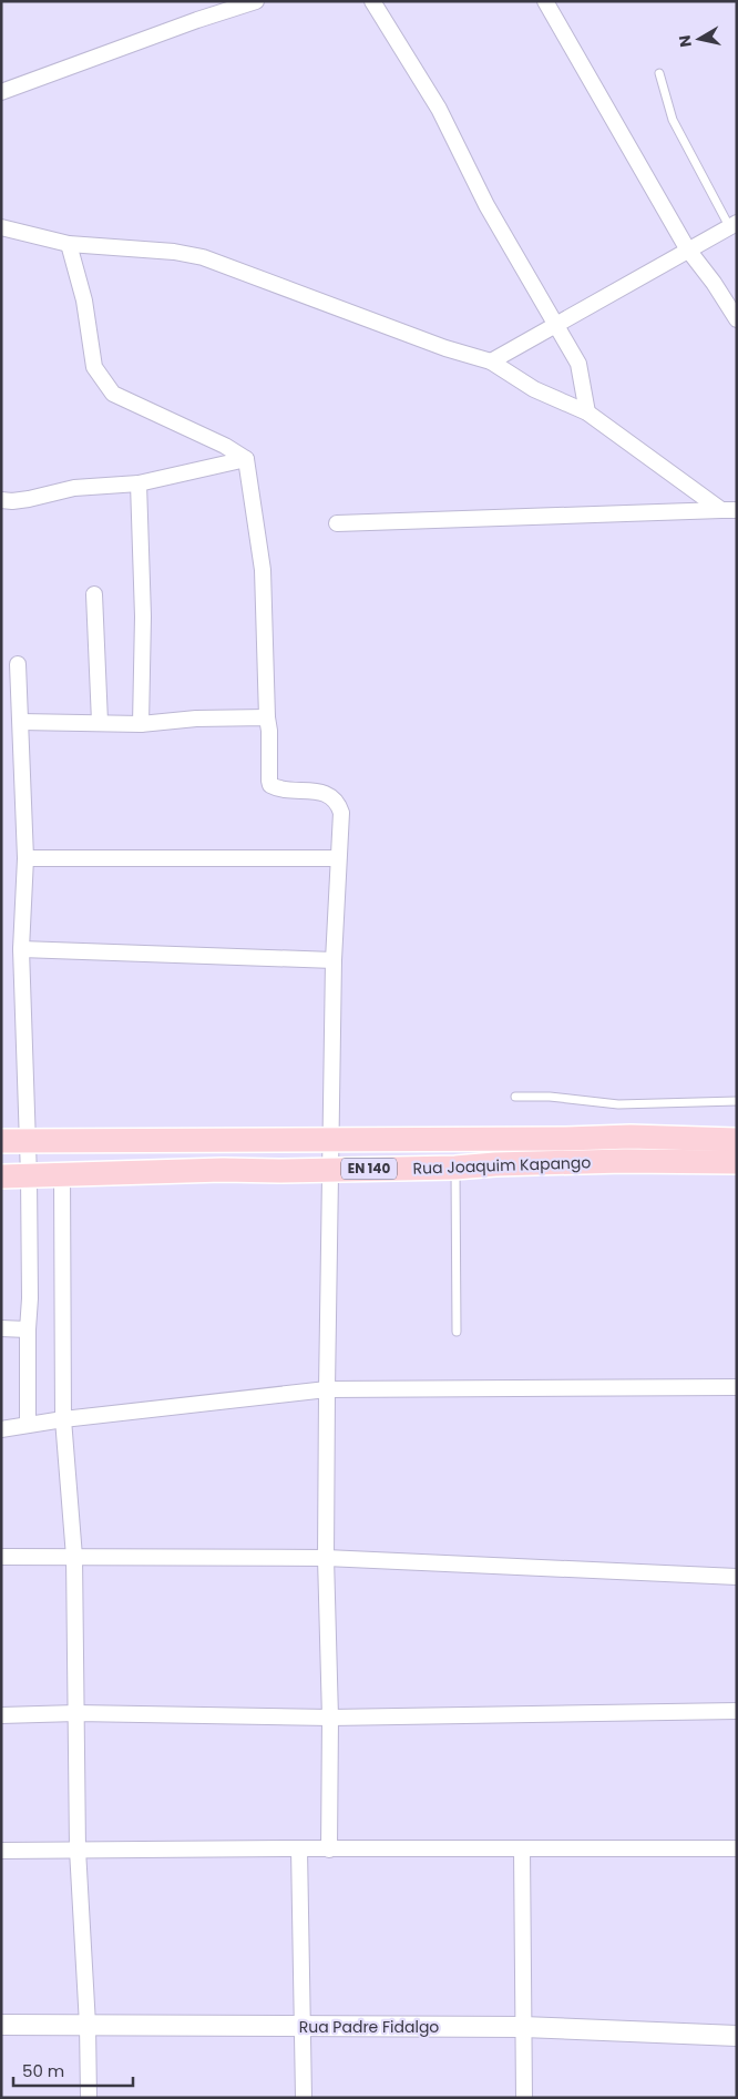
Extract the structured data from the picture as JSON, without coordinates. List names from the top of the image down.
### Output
{
  "streets": {
    "main road": ["Rua Joaquim Kapango", "EN 140"],
    "street": ["Rua Padre Fidalgo"]
  },
  "scale_bar": "50 m",
  "north": "left"
}
